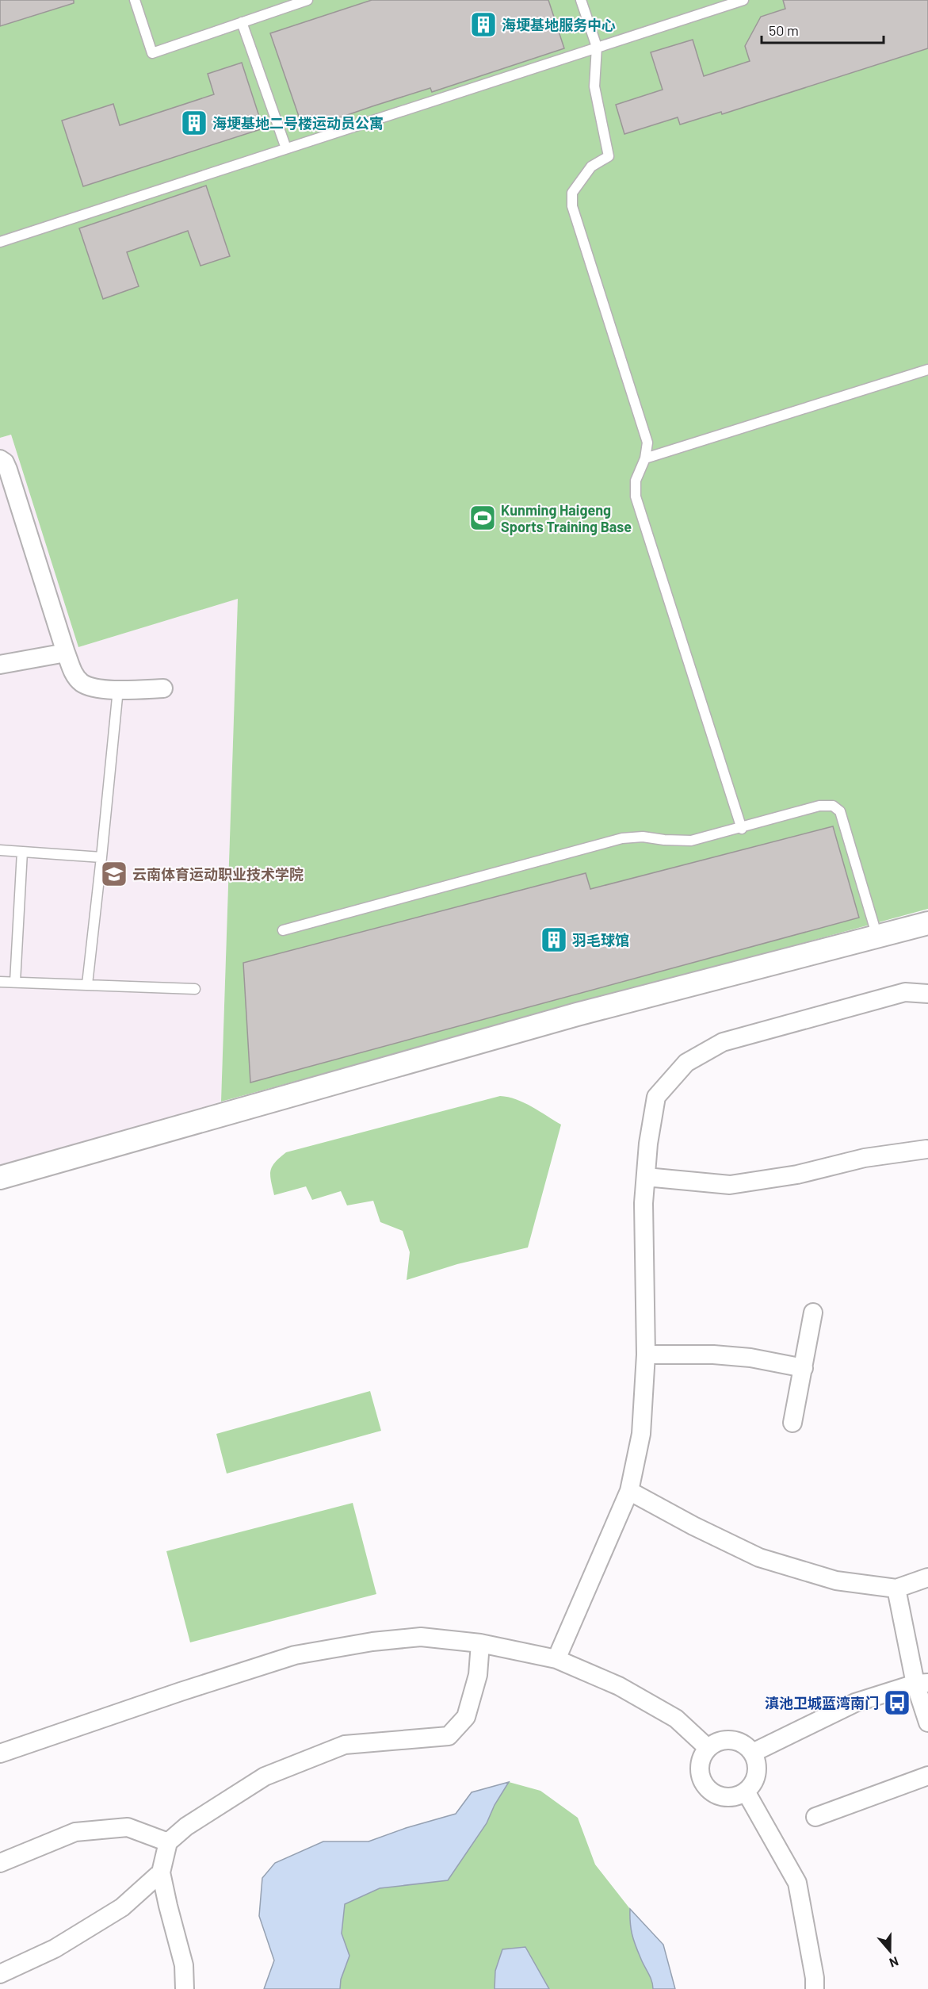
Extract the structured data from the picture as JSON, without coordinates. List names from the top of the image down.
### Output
{
  "places": {
    "building": ["海埂基地服务中心", "海埂基地二号楼运动员公寓", "羽毛球馆"],
    "sports": ["Kunming Haigeng Sports Training Base"],
    "school or university": ["云南体育运动职业技术学院"],
    "bus stop": ["滇池卫城蓝湾南门"]
  },
  "scale_bar": "50 m",
  "north": "bottom"
}
